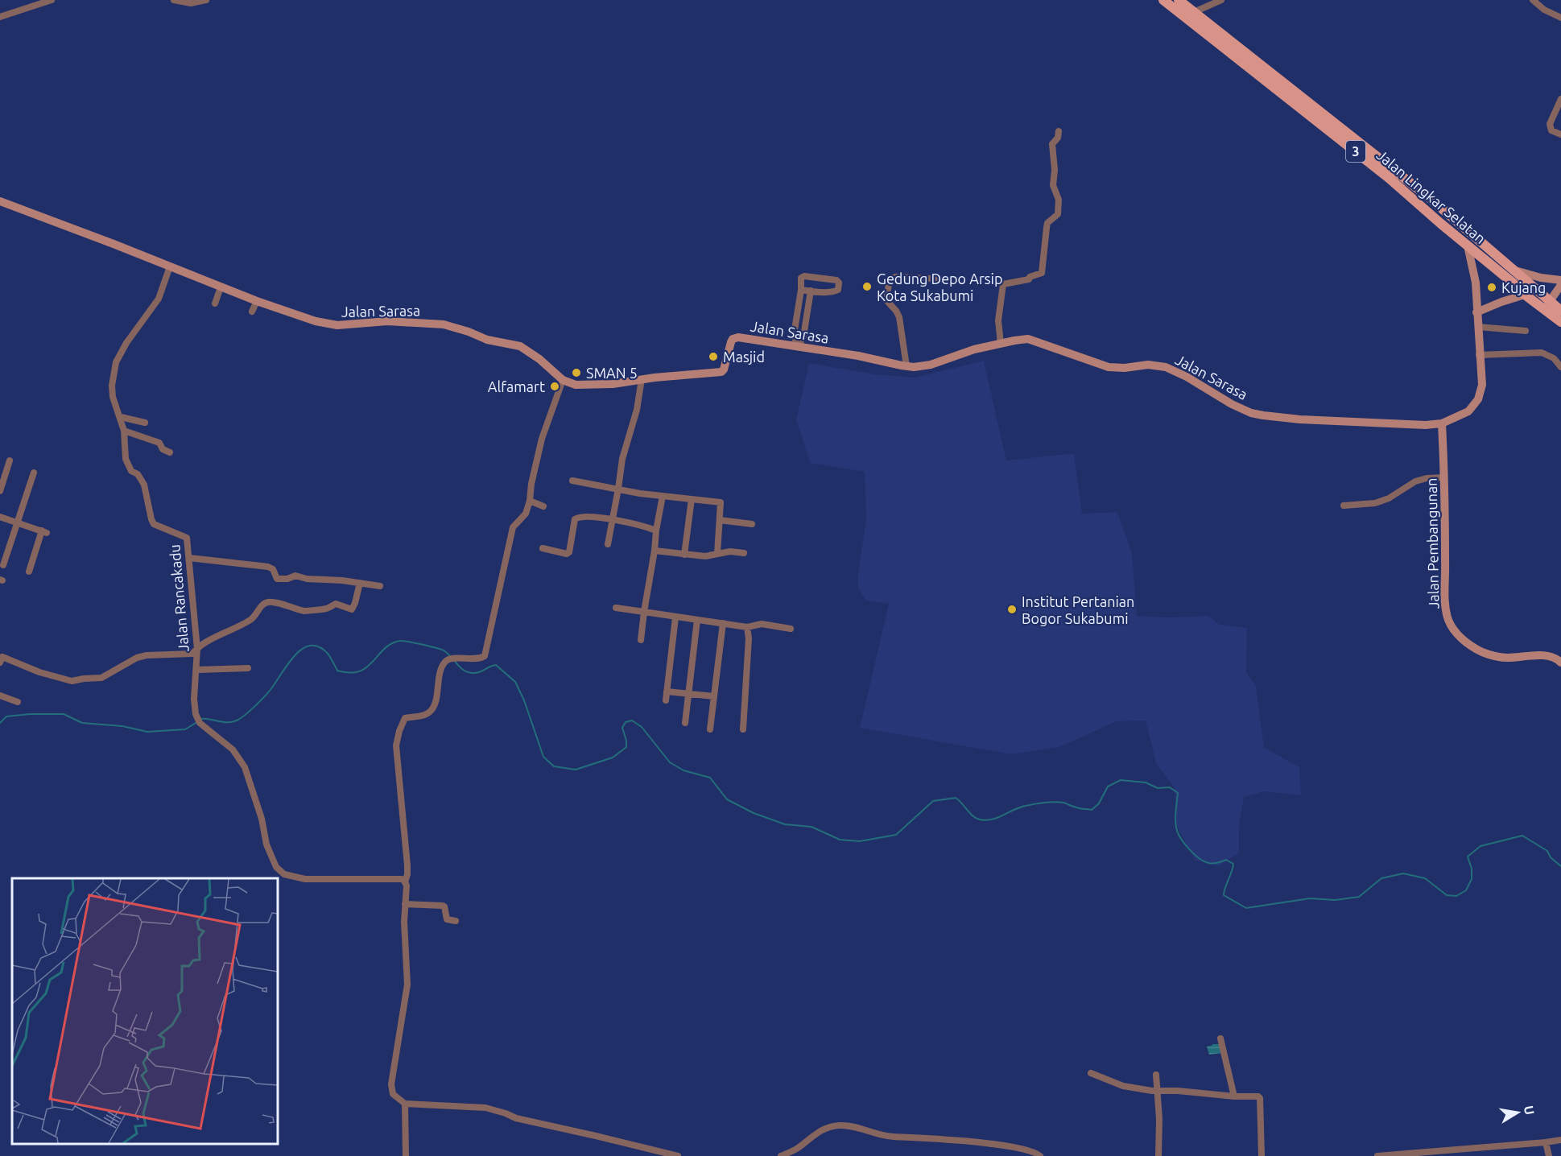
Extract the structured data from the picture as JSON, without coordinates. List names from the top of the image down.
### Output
{
  "streets": {
    "main road": ["3", "Jalan Lingkar Selatan"],
    "street": ["Jalan Sarasa", "Jalan Pembangunan", "Jalan Rancakadu"]
  },
  "crossings": [
    ["Jalan Sarasa", "Jalan Pembangunan"],
    ["Jalan Sarasa", "Jalan Rancakadu"]
  ],
  "places": [
    "Gedung Depo Arsip Kota Sukabumi",
    "Kujang",
    "Masjid",
    "SMAN 5",
    "Alfamart",
    "Institut Pertanian Bogor Sukabumi"
  ],
  "north": "right"
}
